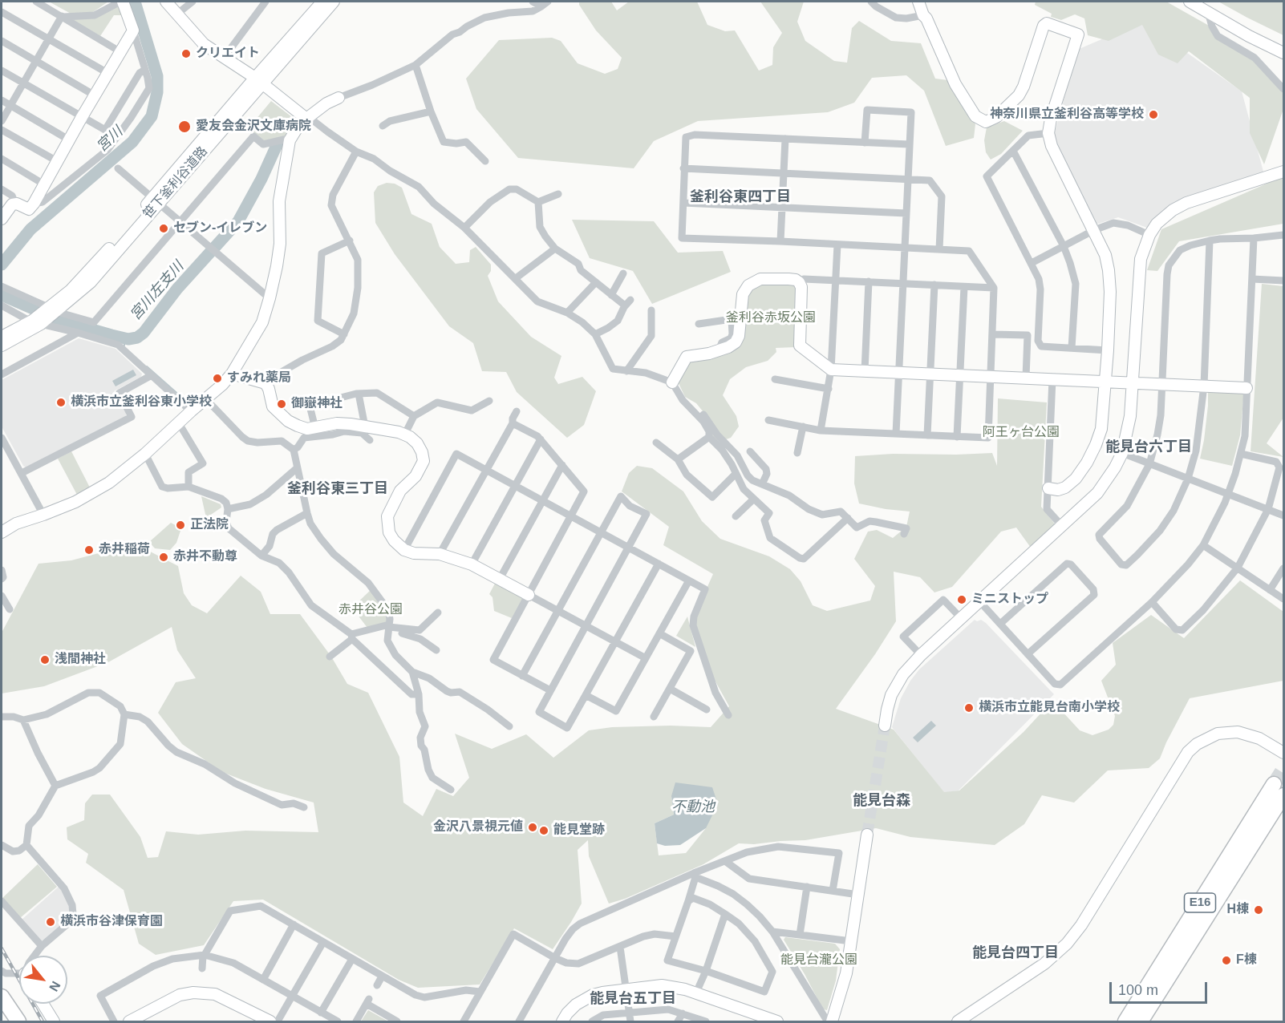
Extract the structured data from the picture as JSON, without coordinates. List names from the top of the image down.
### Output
{
  "streets": {
    "highway": ["E16"],
    "street": ["笹下釜利谷道路"]
  },
  "districts": [
    "釜利谷東四丁目",
    "能見台六丁目",
    "釜利谷東三丁目",
    "能見台森",
    "能見台四丁目",
    "能見台五丁目"
  ],
  "water": ["宮川", "宮川左支川", "不動池"],
  "parks": [
    "釜利谷赤坂公園",
    "阿王ヶ台公園",
    "赤井谷公園",
    "能見台瀧公園"
  ],
  "places": [
    "クリエイト",
    "神奈川県立釜利谷高等学校",
    "愛友会金沢文庫病院",
    "セブン-イレブン",
    "すみれ薬局",
    "横浜市立釜利谷東小学校",
    "御嶽神社",
    "正法院",
    "赤井稲荷",
    "赤井不動尊",
    "ミニストップ",
    "浅間神社",
    "横浜市立能見台南小学校",
    "金沢八景視元値",
    "能見堂跡",
    "H棟",
    "横浜市谷津保育園",
    "F棟"
  ],
  "scale_bar": "100 m",
  "north": "bottom right"
}
